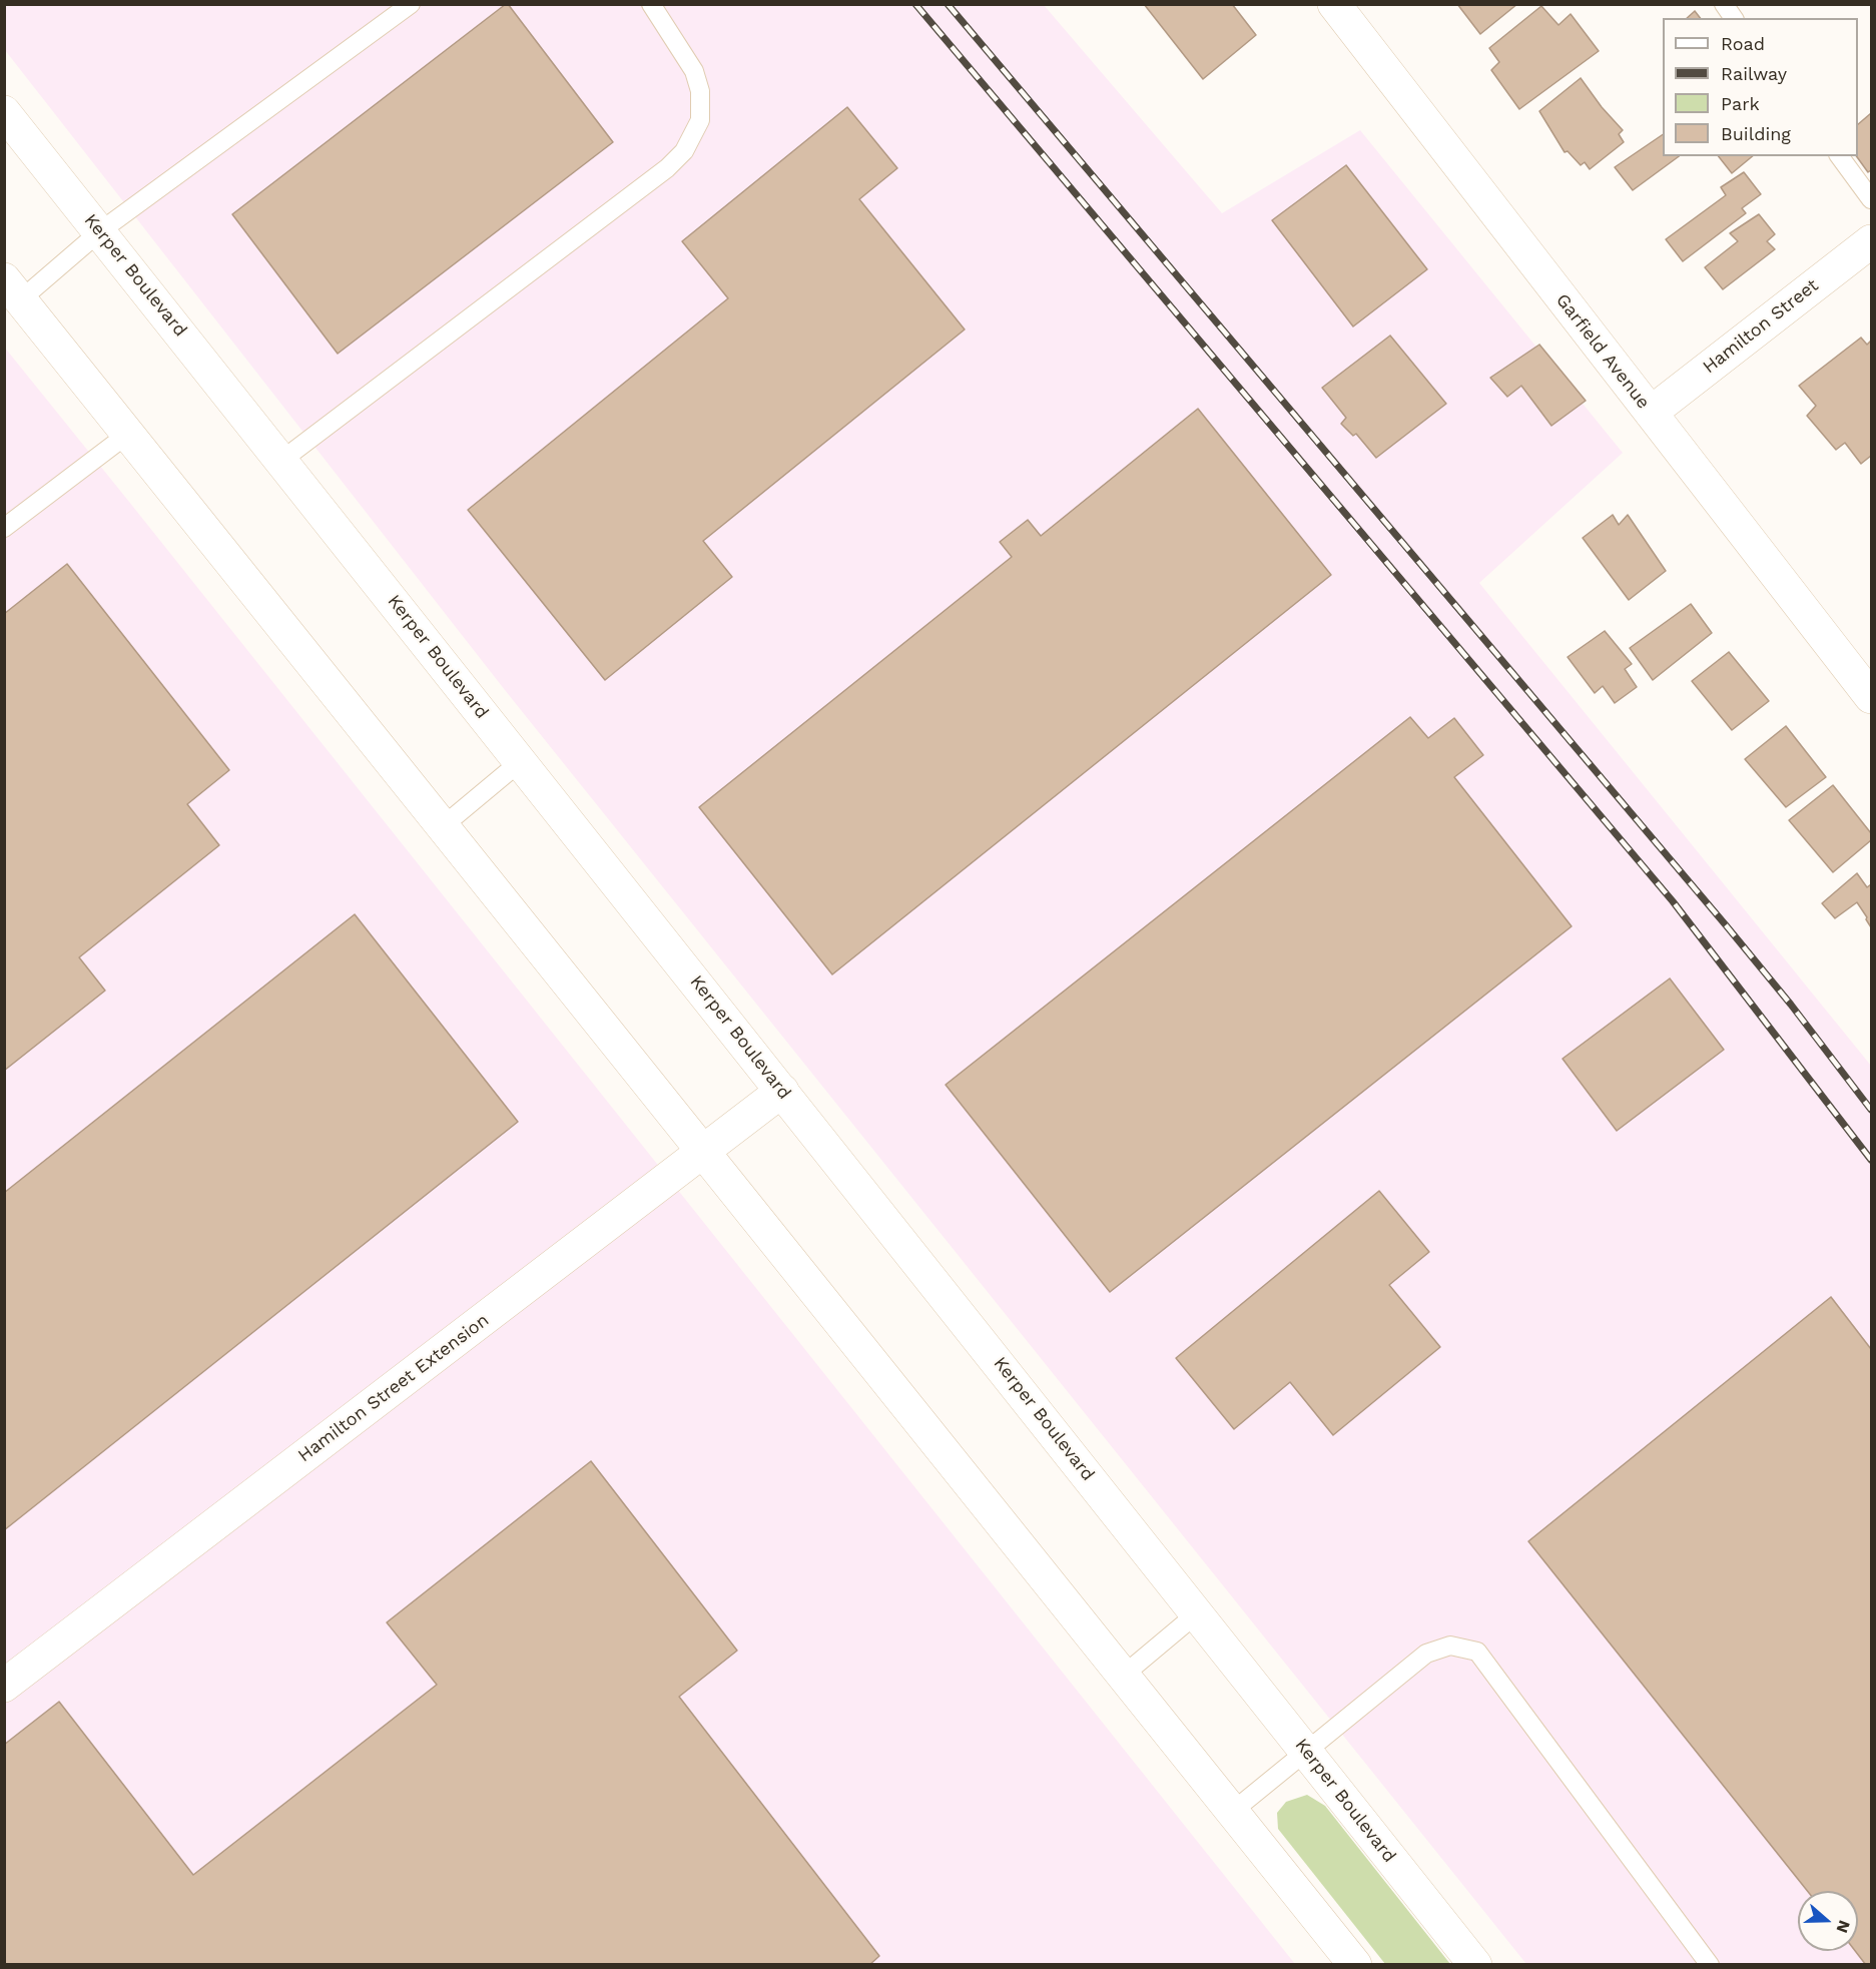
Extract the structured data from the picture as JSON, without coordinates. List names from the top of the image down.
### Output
{
  "streets": {
    "street": [
      "Kerper Boulevard",
      "Hamilton Street",
      "Garfield Avenue",
      "Hamilton Street Extension"
    ]
  },
  "crossings": [
    ["Kerper Boulevard", "Hamilton Street Extension"],
    ["Hamilton Street", "Garfield Avenue"]
  ],
  "legend": [
    "Road",
    "Railway",
    "Park",
    "Building"
  ],
  "north": "right"
}
